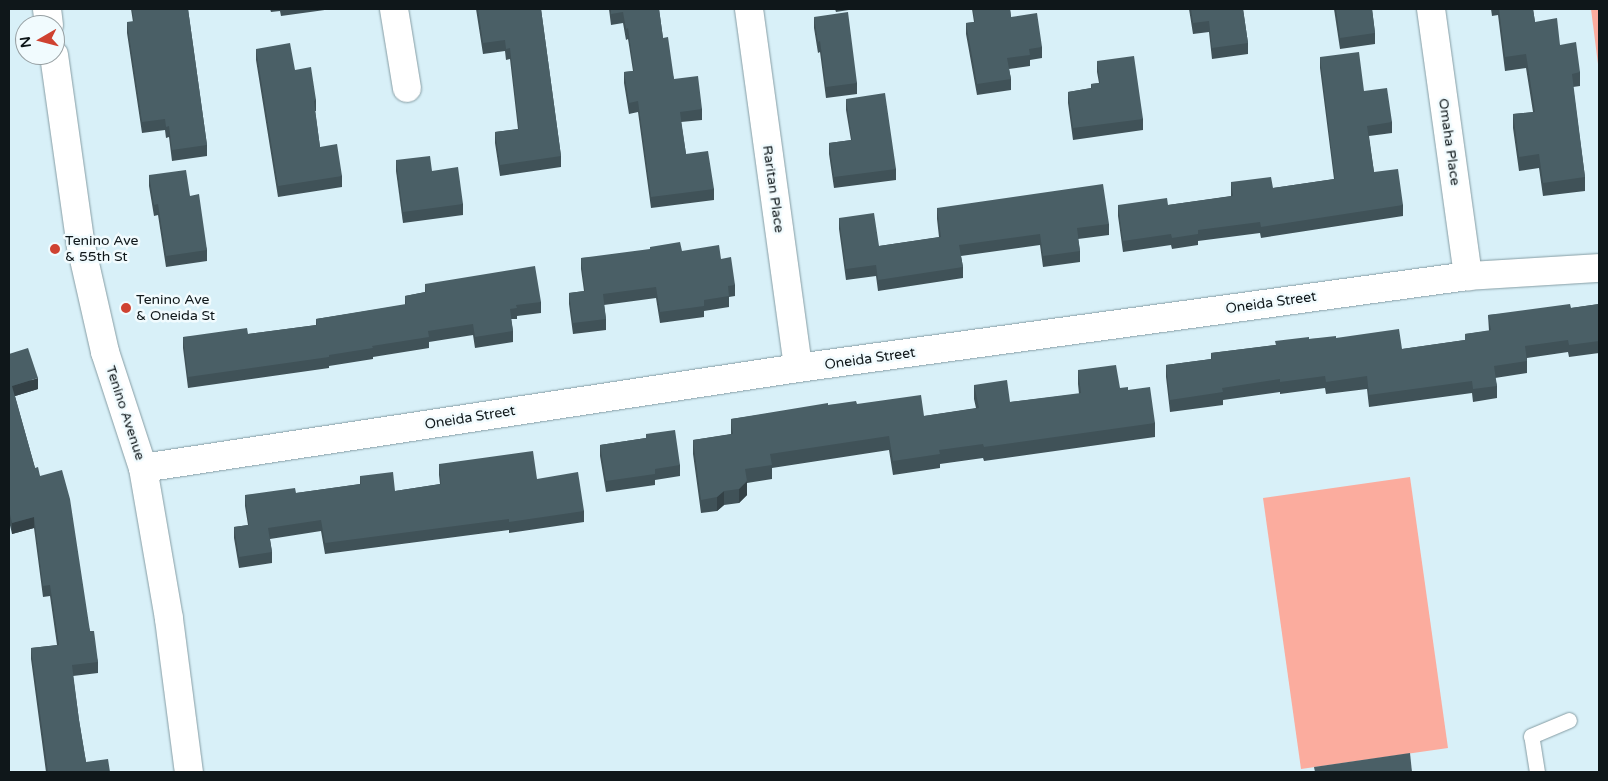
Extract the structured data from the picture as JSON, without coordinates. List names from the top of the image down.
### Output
{
  "streets": {
    "street": [
      "Omaha Place",
      "Raritan Place",
      "Oneida Street",
      "Tenino Avenue"
    ]
  },
  "crossings": [
    ["Omaha Place", "Oneida Street"],
    ["Raritan Place", "Oneida Street"],
    ["Oneida Street", "Tenino Avenue"]
  ],
  "places": ["Tenino Ave & 55th St", "Tenino Ave & Oneida St"],
  "north": "left"
}
